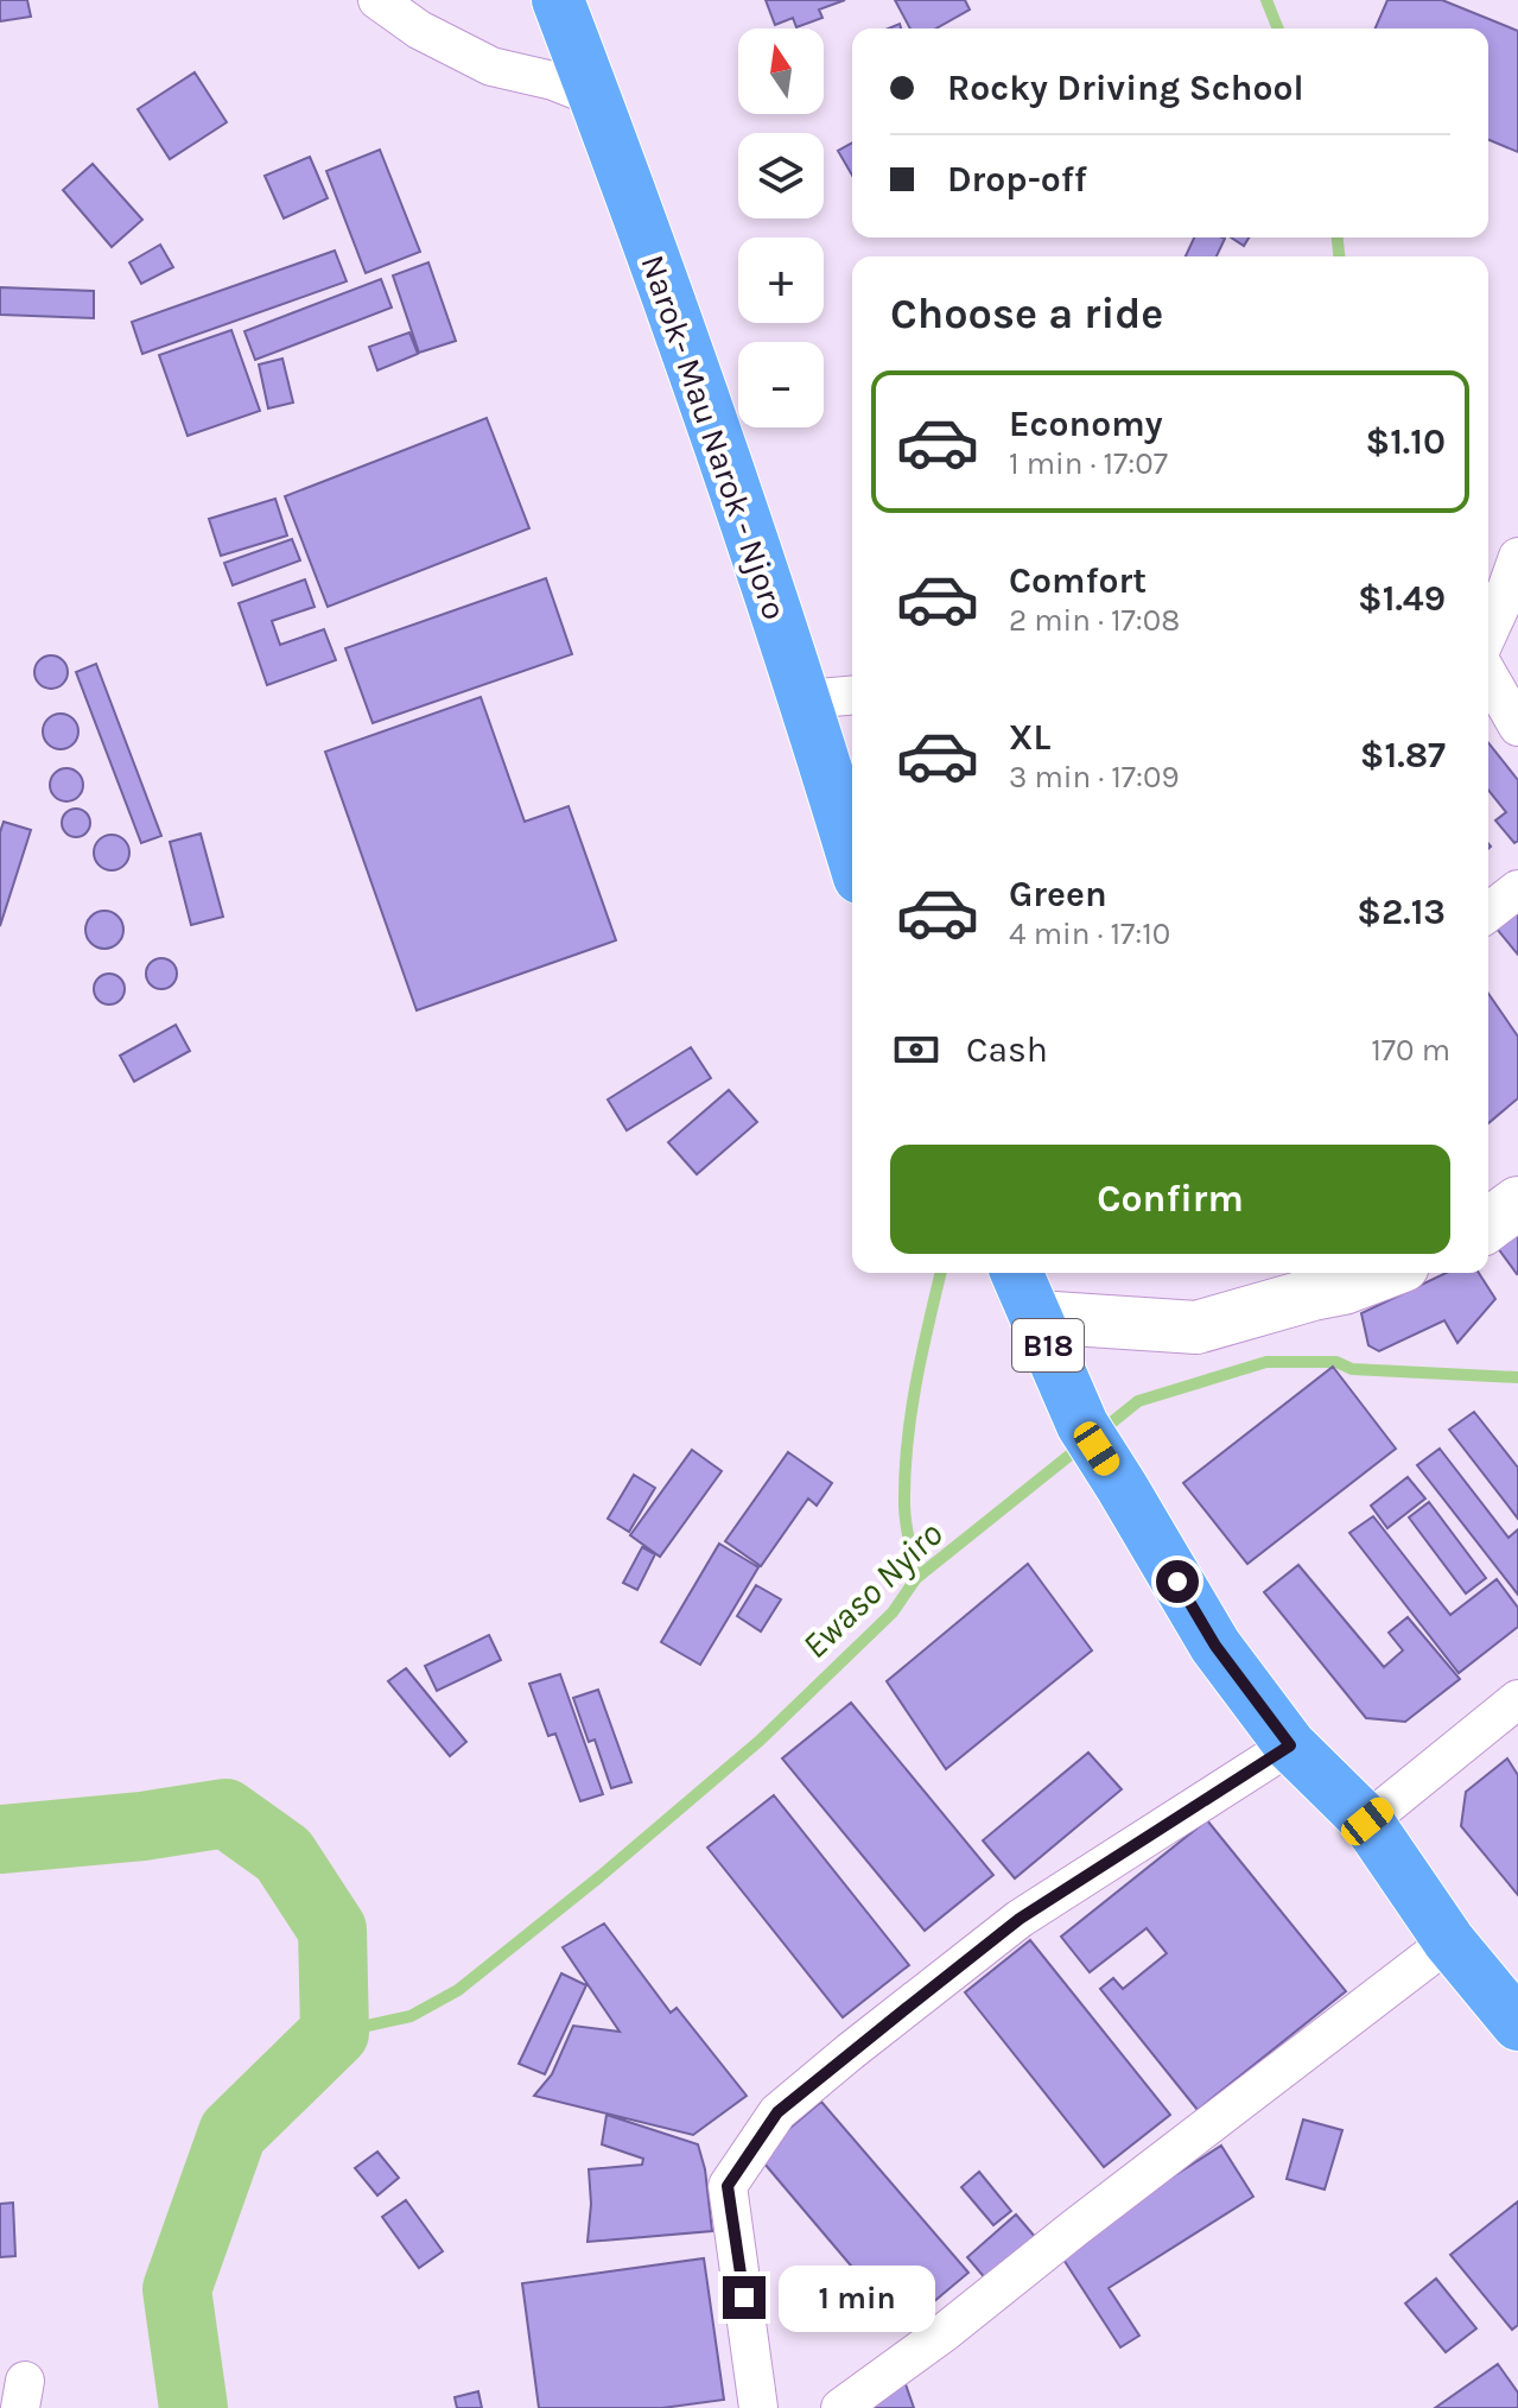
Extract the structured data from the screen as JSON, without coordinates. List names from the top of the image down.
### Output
{
  "streets": {
    "highway": ["Narok- Mau Narok - Njoro", "B18"]
  },
  "water": ["Ewaso Nyiro"],
  "north": "top",
  "page": {
    "map_buttons": ["+", "−"],
    "banner": ["Rocky Driving School", "Drop-off"],
    "heading": "Choose a ride",
    "list": [
      {
        "name": "Economy",
        "note": "1 min · 17:07",
        "value": "$1.10"
      },
      {
        "name": "Comfort",
        "note": "2 min · 17:08",
        "value": "$1.49"
      },
      {
        "name": "XL",
        "note": "3 min · 17:09",
        "value": "$1.87"
      },
      {
        "name": "Green",
        "note": "4 min · 17:10",
        "value": "$2.13"
      }
    ],
    "pay": ["Cash", "170 m"],
    "buttons": "Confirm",
    "bubble": "1 min"
  }
}
